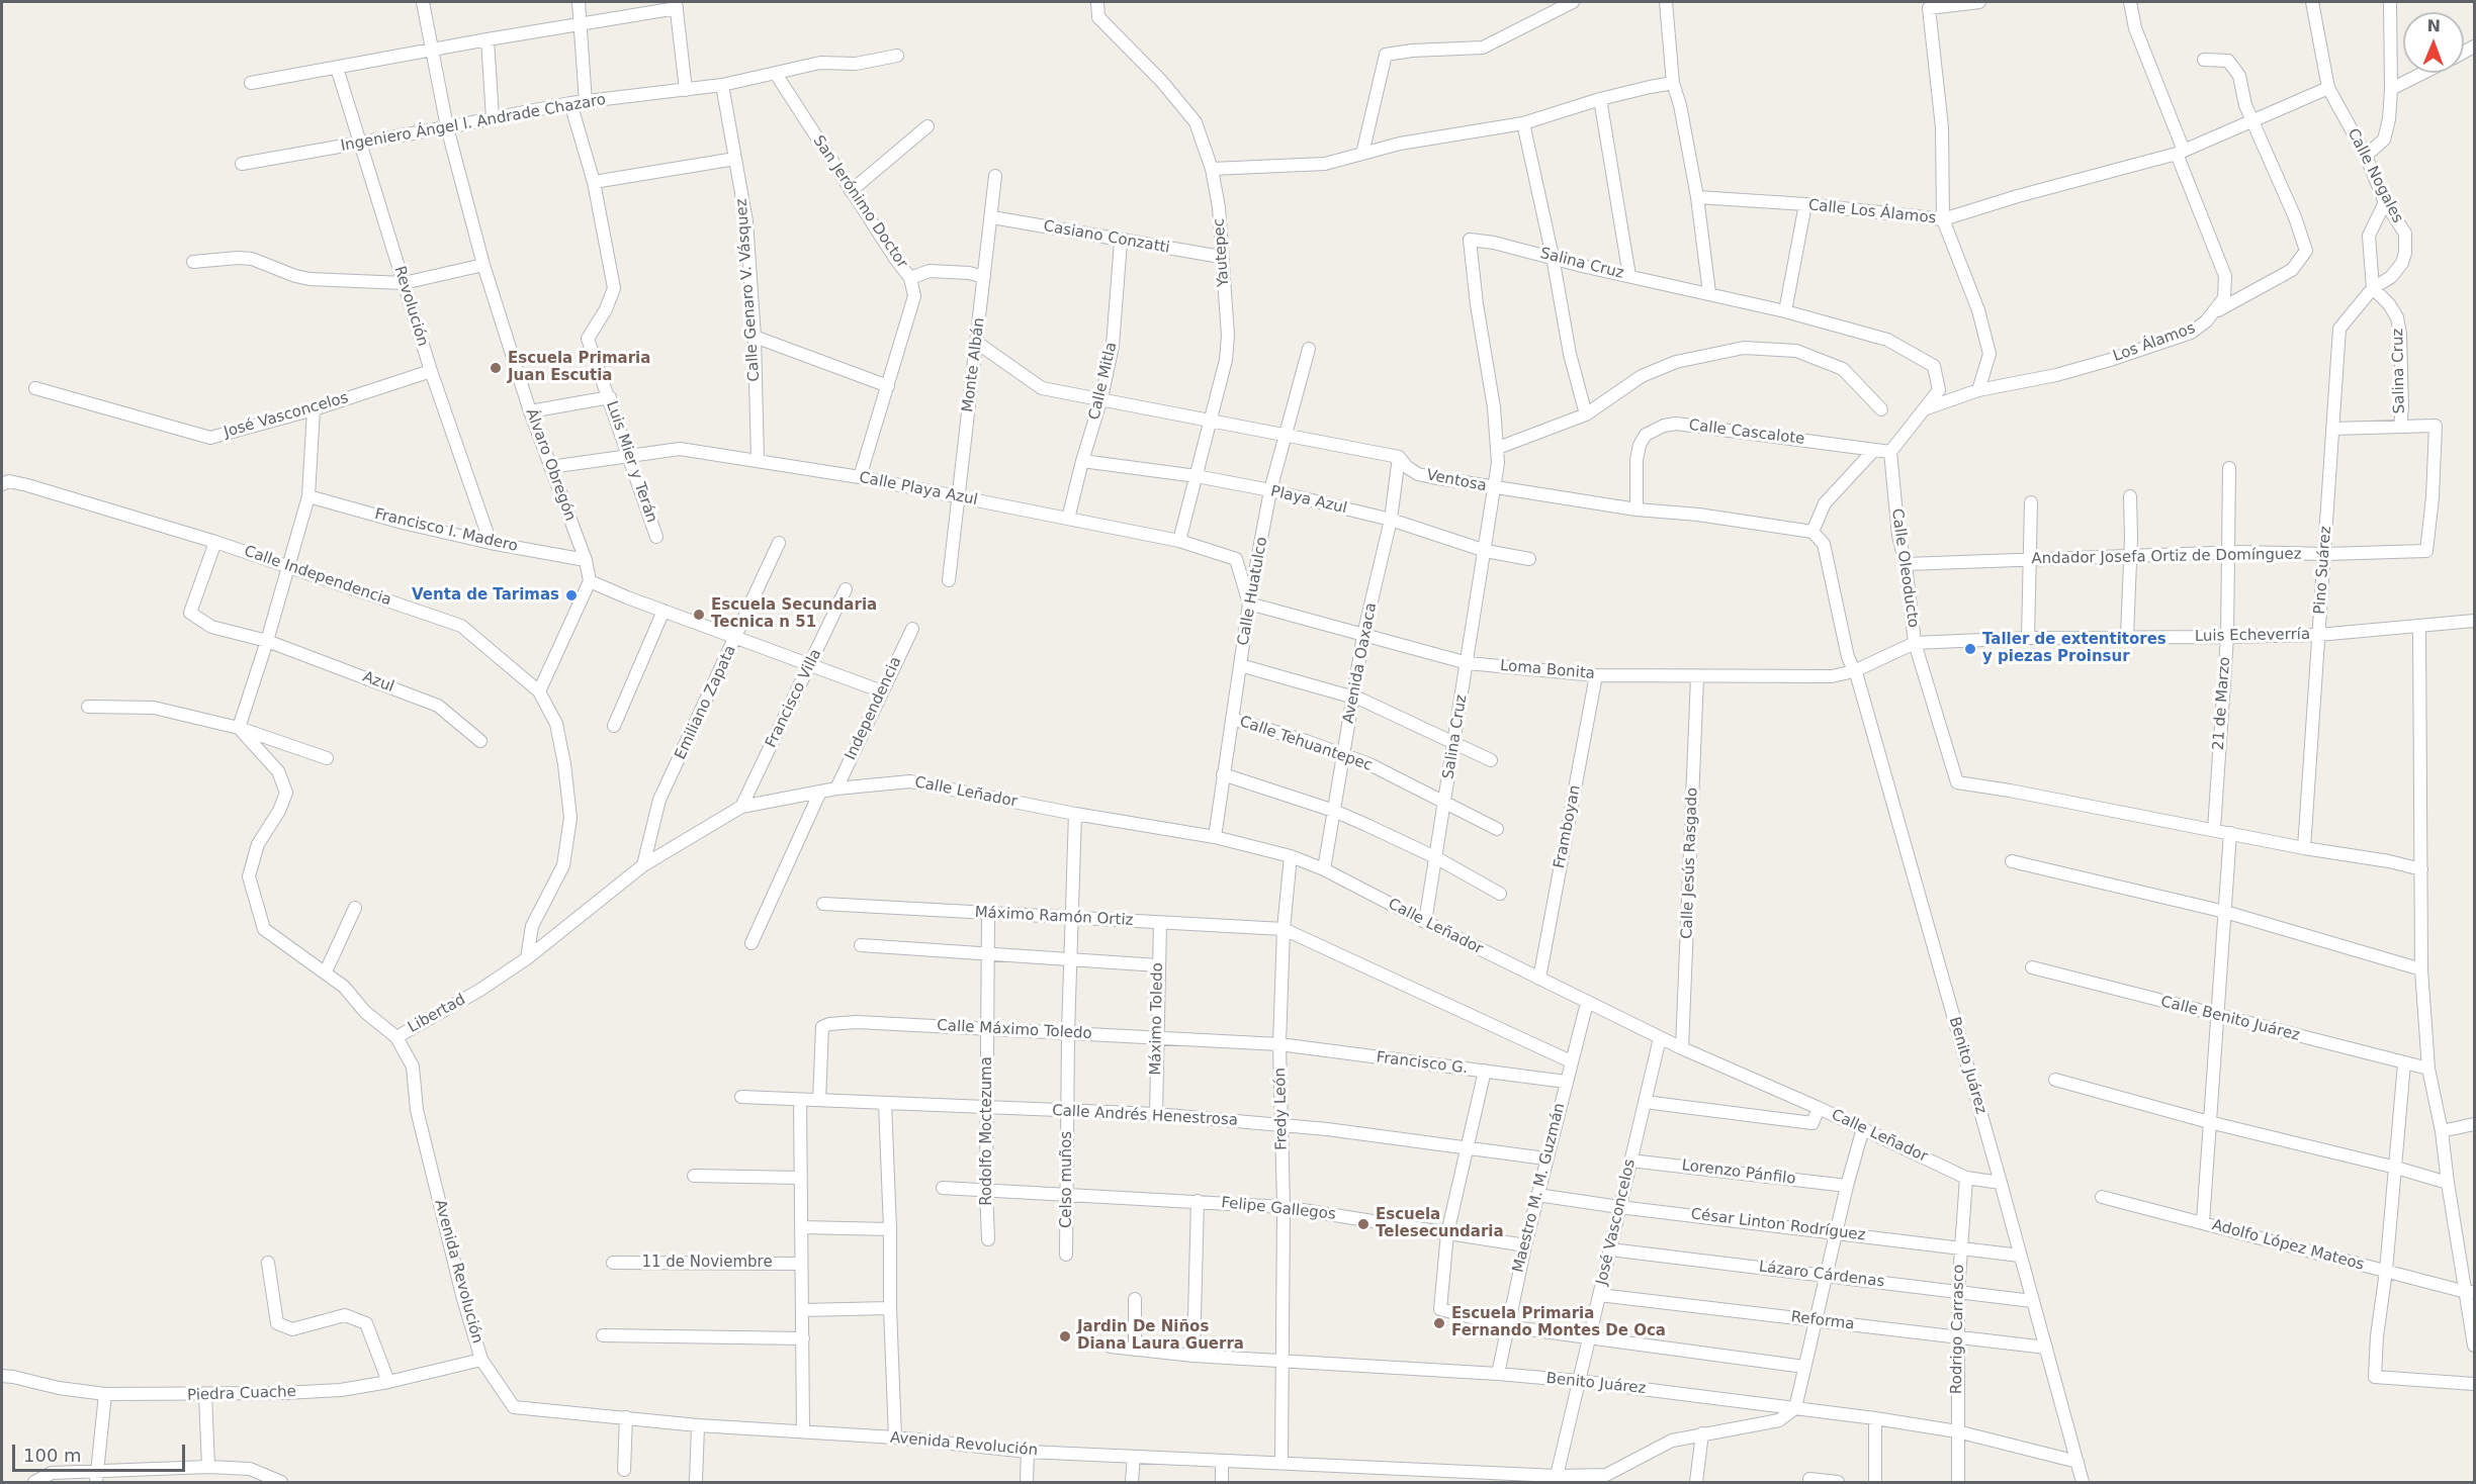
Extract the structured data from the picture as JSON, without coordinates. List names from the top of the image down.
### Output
{
  "streets": {
    "street": [
      "Ingeniero Ángel l. Andrade Chazaro",
      "Calle Nogales",
      "San Jerónimo Doctor",
      "Calle Los Álamos",
      "Casiano Conzatti",
      "Yautepec",
      "Salina Cruz",
      "Calle Genaro V. Vásquez",
      "Revolución",
      "Los Álamos",
      "Monte Albán",
      "Calle Mitla",
      "José Vasconcelos",
      "Calle Cascalote",
      "Luis Mier y Terán",
      "Álvaro Obregón",
      "Ventosa",
      "Calle Playa Azul",
      "Playa Azul",
      "Francisco I. Madero",
      "Andador Josefa Ortiz de Domínguez",
      "Calle Oleoducto",
      "Pino Suárez",
      "Calle Independencia",
      "Calle Huatulco",
      "Luis Echeverría",
      "Avenida Oaxaca",
      "Loma Bonita",
      "Azul",
      "Francisco Villa",
      "Emiliano Zapata",
      "21 de Marzo",
      "Independencia",
      "Calle Tehuantepec",
      "Calle Leñador",
      "Framboyan",
      "Calle Jesús Rasgado",
      "Máximo Ramón Ortiz",
      "Libertad",
      "Máximo Toledo",
      "Calle Benito Juárez",
      "Calle Máximo Toledo",
      "Francisco G.",
      "Benito Juárez",
      "Fredy León",
      "Calle Andrés Henestrosa",
      "Rodolfo Moctezuma",
      "Lorenzo Pánfilo",
      "Celso muños",
      "Maestro M. M. Guzmán",
      "Felipe Gallegos",
      "César Linton Rodríguez",
      "Adolfo López Mateos",
      "11 de Noviembre",
      "Avenida Revolución",
      "Lázaro Cárdenas",
      "Reforma",
      "Rodrigo Carrasco",
      "Piedra Cuache"
    ]
  },
  "crossings": [
    ["Ingeniero Ángel l. Andrade Chazaro", "San Jerónimo Doctor"],
    ["Ingeniero Ángel l. Andrade Chazaro", "Calle Genaro V. Vásquez"],
    ["Ingeniero Ángel l. Andrade Chazaro", "Revolución"],
    ["Ingeniero Ángel l. Andrade Chazaro", "Álvaro Obregón"],
    ["Calle Nogales", "Calle Los Álamos"],
    ["Calle Nogales", "Salina Cruz"],
    ["Calle Nogales", "Pino Suárez"],
    ["San Jerónimo Doctor", "Calle Playa Azul"],
    ["Calle Los Álamos", "Los Álamos"],
    ["Casiano Conzatti", "Yautepec"],
    ["Casiano Conzatti", "Monte Albán"],
    ["Casiano Conzatti", "Calle Mitla"],
    ["Yautepec", "Ventosa"],
    ["Yautepec", "Calle Playa Azul"],
    ["Yautepec", "Playa Azul"],
    ["Salina Cruz", "Los Álamos"],
    ["Salina Cruz", "Ventosa"],
    ["Salina Cruz", "Playa Azul"],
    ["Salina Cruz", "Andador Josefa Ortiz de Domínguez"],
    ["Salina Cruz", "Loma Bonita"],
    ["Salina Cruz", "Calle Tehuantepec"],
    ["Salina Cruz", "Calle Leñador"],
    ["Calle Genaro V. Vásquez", "Calle Playa Azul"],
    ["Revolución", "José Vasconcelos"],
    ["Revolución", "Francisco I. Madero"],
    ["Monte Albán", "Ventosa"],
    ["Monte Albán", "Calle Playa Azul"],
    ["Calle Mitla", "Ventosa"],
    ["Calle Mitla", "Calle Playa Azul"],
    ["Calle Mitla", "Playa Azul"],
    ["José Vasconcelos", "Calle Leñador"],
    ["José Vasconcelos", "Benito Juárez"],
    ["José Vasconcelos", "Lorenzo Pánfilo"],
    ["José Vasconcelos", "César Linton Rodríguez"],
    ["José Vasconcelos", "Avenida Revolución"],
    ["José Vasconcelos", "Lázaro Cárdenas"],
    ["José Vasconcelos", "Reforma"],
    ["Calle Cascalote", "Ventosa"],
    ["Calle Cascalote", "Calle Oleoducto"],
    ["Luis Mier y Terán", "Calle Playa Azul"],
    ["Álvaro Obregón", "Calle Playa Azul"],
    ["Álvaro Obregón", "Francisco I. Madero"],
    ["Ventosa", "Calle Huatulco"],
    ["Ventosa", "Avenida Oaxaca"],
    ["Calle Playa Azul", "Calle Huatulco"],
    ["Calle Playa Azul", "Loma Bonita"],
    ["Playa Azul", "Calle Huatulco"],
    ["Playa Azul", "Avenida Oaxaca"],
    ["Andador Josefa Ortiz de Domínguez", "Calle Oleoducto"],
    ["Andador Josefa Ortiz de Domínguez", "Pino Suárez"],
    ["Andador Josefa Ortiz de Domínguez", "21 de Marzo"],
    ["Calle Oleoducto", "Luis Echeverría"],
    ["Calle Oleoducto", "21 de Marzo"],
    ["Pino Suárez", "Luis Echeverría"],
    ["Calle Independencia", "Azul"],
    ["Calle Independencia", "Libertad"],
    ["Calle Huatulco", "Loma Bonita"],
    ["Calle Huatulco", "Calle Tehuantepec"],
    ["Calle Huatulco", "Calle Leñador"],
    ["Luis Echeverría", "Loma Bonita"],
    ["Luis Echeverría", "21 de Marzo"],
    ["Luis Echeverría", "Benito Juárez"],
    ["Avenida Oaxaca", "Loma Bonita"],
    ["Avenida Oaxaca", "Calle Tehuantepec"],
    ["Avenida Oaxaca", "Calle Leñador"],
    ["Loma Bonita", "Framboyan"],
    ["Loma Bonita", "Calle Jesús Rasgado"],
    ["Loma Bonita", "Benito Juárez"],
    ["Francisco Villa", "Libertad"],
    ["Emiliano Zapata", "Libertad"],
    ["Independencia", "Calle Leñador"],
    ["Independencia", "Libertad"],
    ["Calle Leñador", "Framboyan"],
    ["Calle Leñador", "Calle Jesús Rasgado"],
    ["Calle Leñador", "Libertad"],
    ["Calle Leñador", "Benito Juárez"],
    ["Calle Leñador", "Fredy León"],
    ["Calle Leñador", "Celso muños"],
    ["Calle Leñador", "Maestro M. M. Guzmán"],
    ["Calle Leñador", "Rodrigo Carrasco"],
    ["Máximo Ramón Ortiz", "Máximo Toledo"],
    ["Máximo Ramón Ortiz", "Fredy León"],
    ["Máximo Ramón Ortiz", "Rodolfo Moctezuma"],
    ["Máximo Ramón Ortiz", "Celso muños"],
    ["Libertad", "Avenida Revolución"],
    ["Máximo Toledo", "Calle Máximo Toledo"],
    ["Máximo Toledo", "Calle Andrés Henestrosa"],
    ["Calle Máximo Toledo", "Francisco G."],
    ["Calle Máximo Toledo", "Fredy León"],
    ["Calle Máximo Toledo", "Calle Andrés Henestrosa"],
    ["Calle Máximo Toledo", "Rodolfo Moctezuma"],
    ["Calle Máximo Toledo", "Celso muños"],
    ["Francisco G.", "Fredy León"],
    ["Francisco G.", "Maestro M. M. Guzmán"],
    ["Benito Juárez", "Fredy León"],
    ["Benito Juárez", "Maestro M. M. Guzmán"],
    ["Benito Juárez", "César Linton Rodríguez"],
    ["Benito Juárez", "Avenida Revolución"],
    ["Benito Juárez", "Lázaro Cárdenas"],
    ["Benito Juárez", "Reforma"],
    ["Benito Juárez", "Rodrigo Carrasco"],
    ["Fredy León", "Calle Andrés Henestrosa"],
    ["Fredy León", "Felipe Gallegos"],
    ["Fredy León", "Avenida Revolución"],
    ["Calle Andrés Henestrosa", "Rodolfo Moctezuma"],
    ["Calle Andrés Henestrosa", "Celso muños"],
    ["Calle Andrés Henestrosa", "Maestro M. M. Guzmán"],
    ["Rodolfo Moctezuma", "Felipe Gallegos"],
    ["Celso muños", "Felipe Gallegos"],
    ["Maestro M. M. Guzmán", "Felipe Gallegos"],
    ["Maestro M. M. Guzmán", "César Linton Rodríguez"],
    ["César Linton Rodríguez", "Rodrigo Carrasco"],
    ["Avenida Revolución", "Piedra Cuache"],
    ["Lázaro Cárdenas", "Rodrigo Carrasco"],
    ["Reforma", "Rodrigo Carrasco"]
  ],
  "places": [
    "Escuela Primaria Juan Escutia",
    "Venta de Tarimas",
    "Escuela Secundaria Tecnica n 51",
    "Taller de extentitores y piezas Proinsur",
    "Escuela Telesecundaria",
    "Escuela Primaria Fernando Montes De Oca",
    "Jardin De Niños Diana Laura Guerra"
  ],
  "scale_bar": "100 m",
  "north": "top"
}
